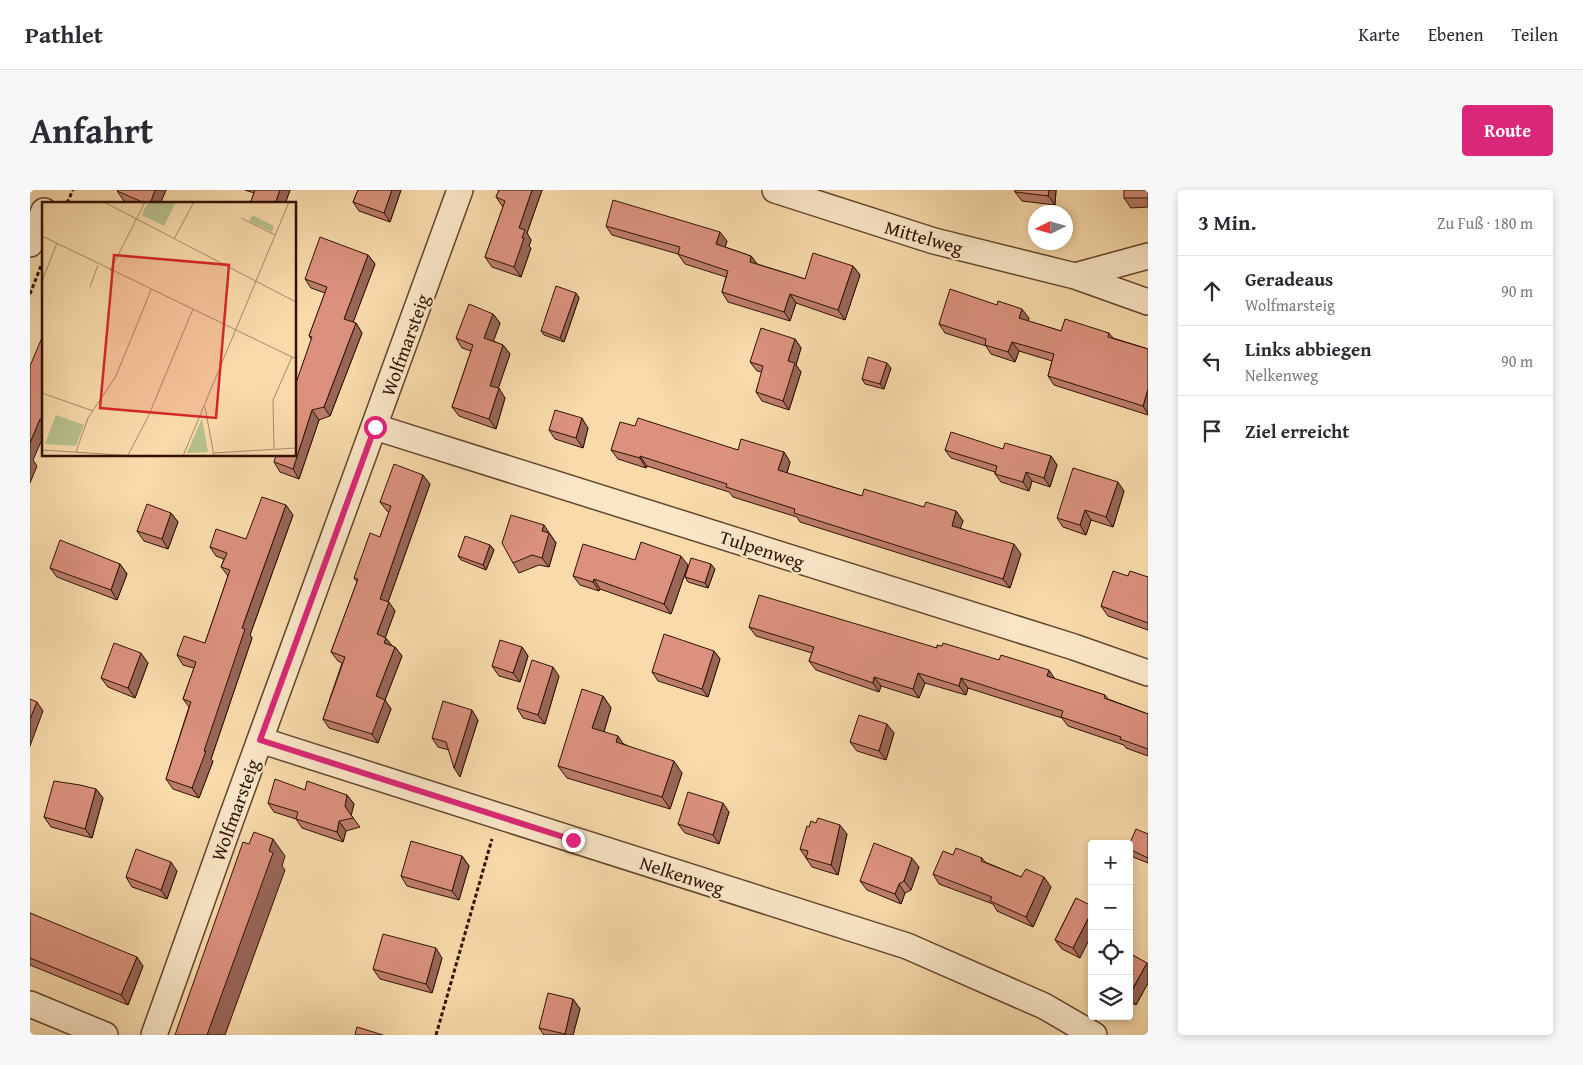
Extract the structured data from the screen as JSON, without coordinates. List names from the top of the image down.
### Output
{
  "streets": {
    "street": [
      "Mittelweg",
      "Wolfmarsteig",
      "Tulpenweg",
      "Nelkenweg"
    ]
  },
  "crossings": [
    ["Wolfmarsteig", "Tulpenweg"],
    ["Wolfmarsteig", "Nelkenweg"]
  ],
  "north": "left",
  "page": {
    "header": "Pathlet",
    "nav": ["Karte", "Ebenen", "Teilen"],
    "title": "Anfahrt",
    "buttons": "Route",
    "heading": ["3 Min.", "Zu Fuß · 180 m"],
    "list": [
      ["Geradeaus", "Wolfmarsteig", "90 m"],
      ["Links abbiegen", "Nelkenweg", "90 m"],
      "Ziel erreicht"
    ],
    "map_buttons": ["+", "−"]
  }
}
